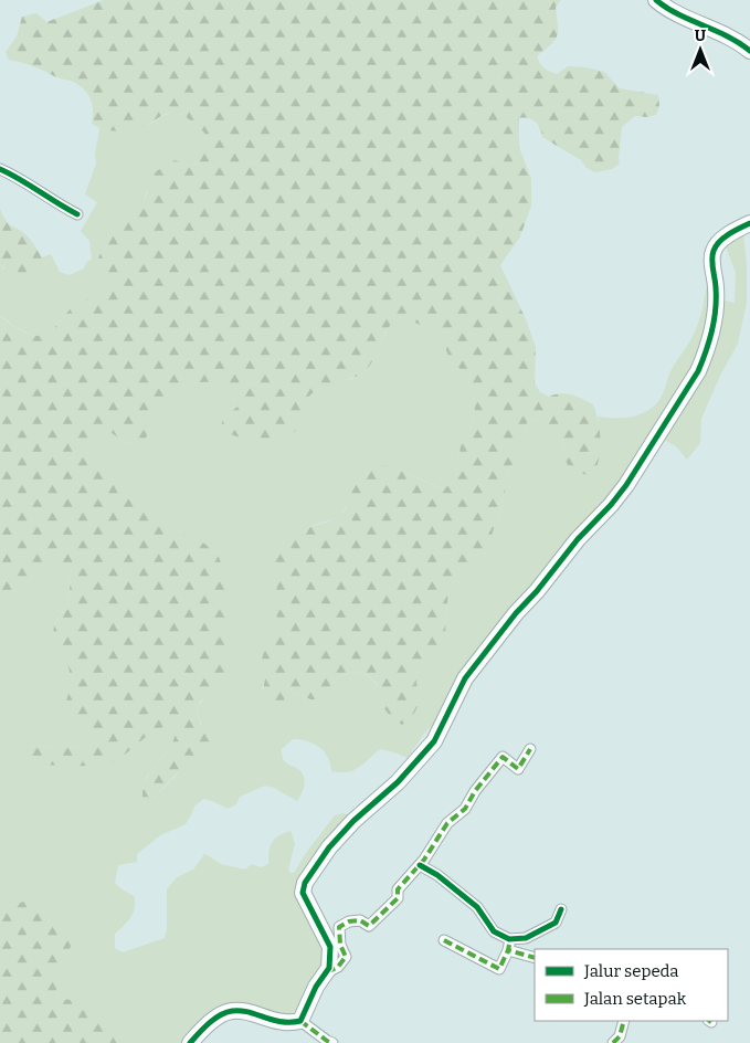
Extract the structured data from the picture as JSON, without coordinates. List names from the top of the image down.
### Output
{
  "legend": ["Jalur sepeda", "Jalan setapak"],
  "north": "top"
}
